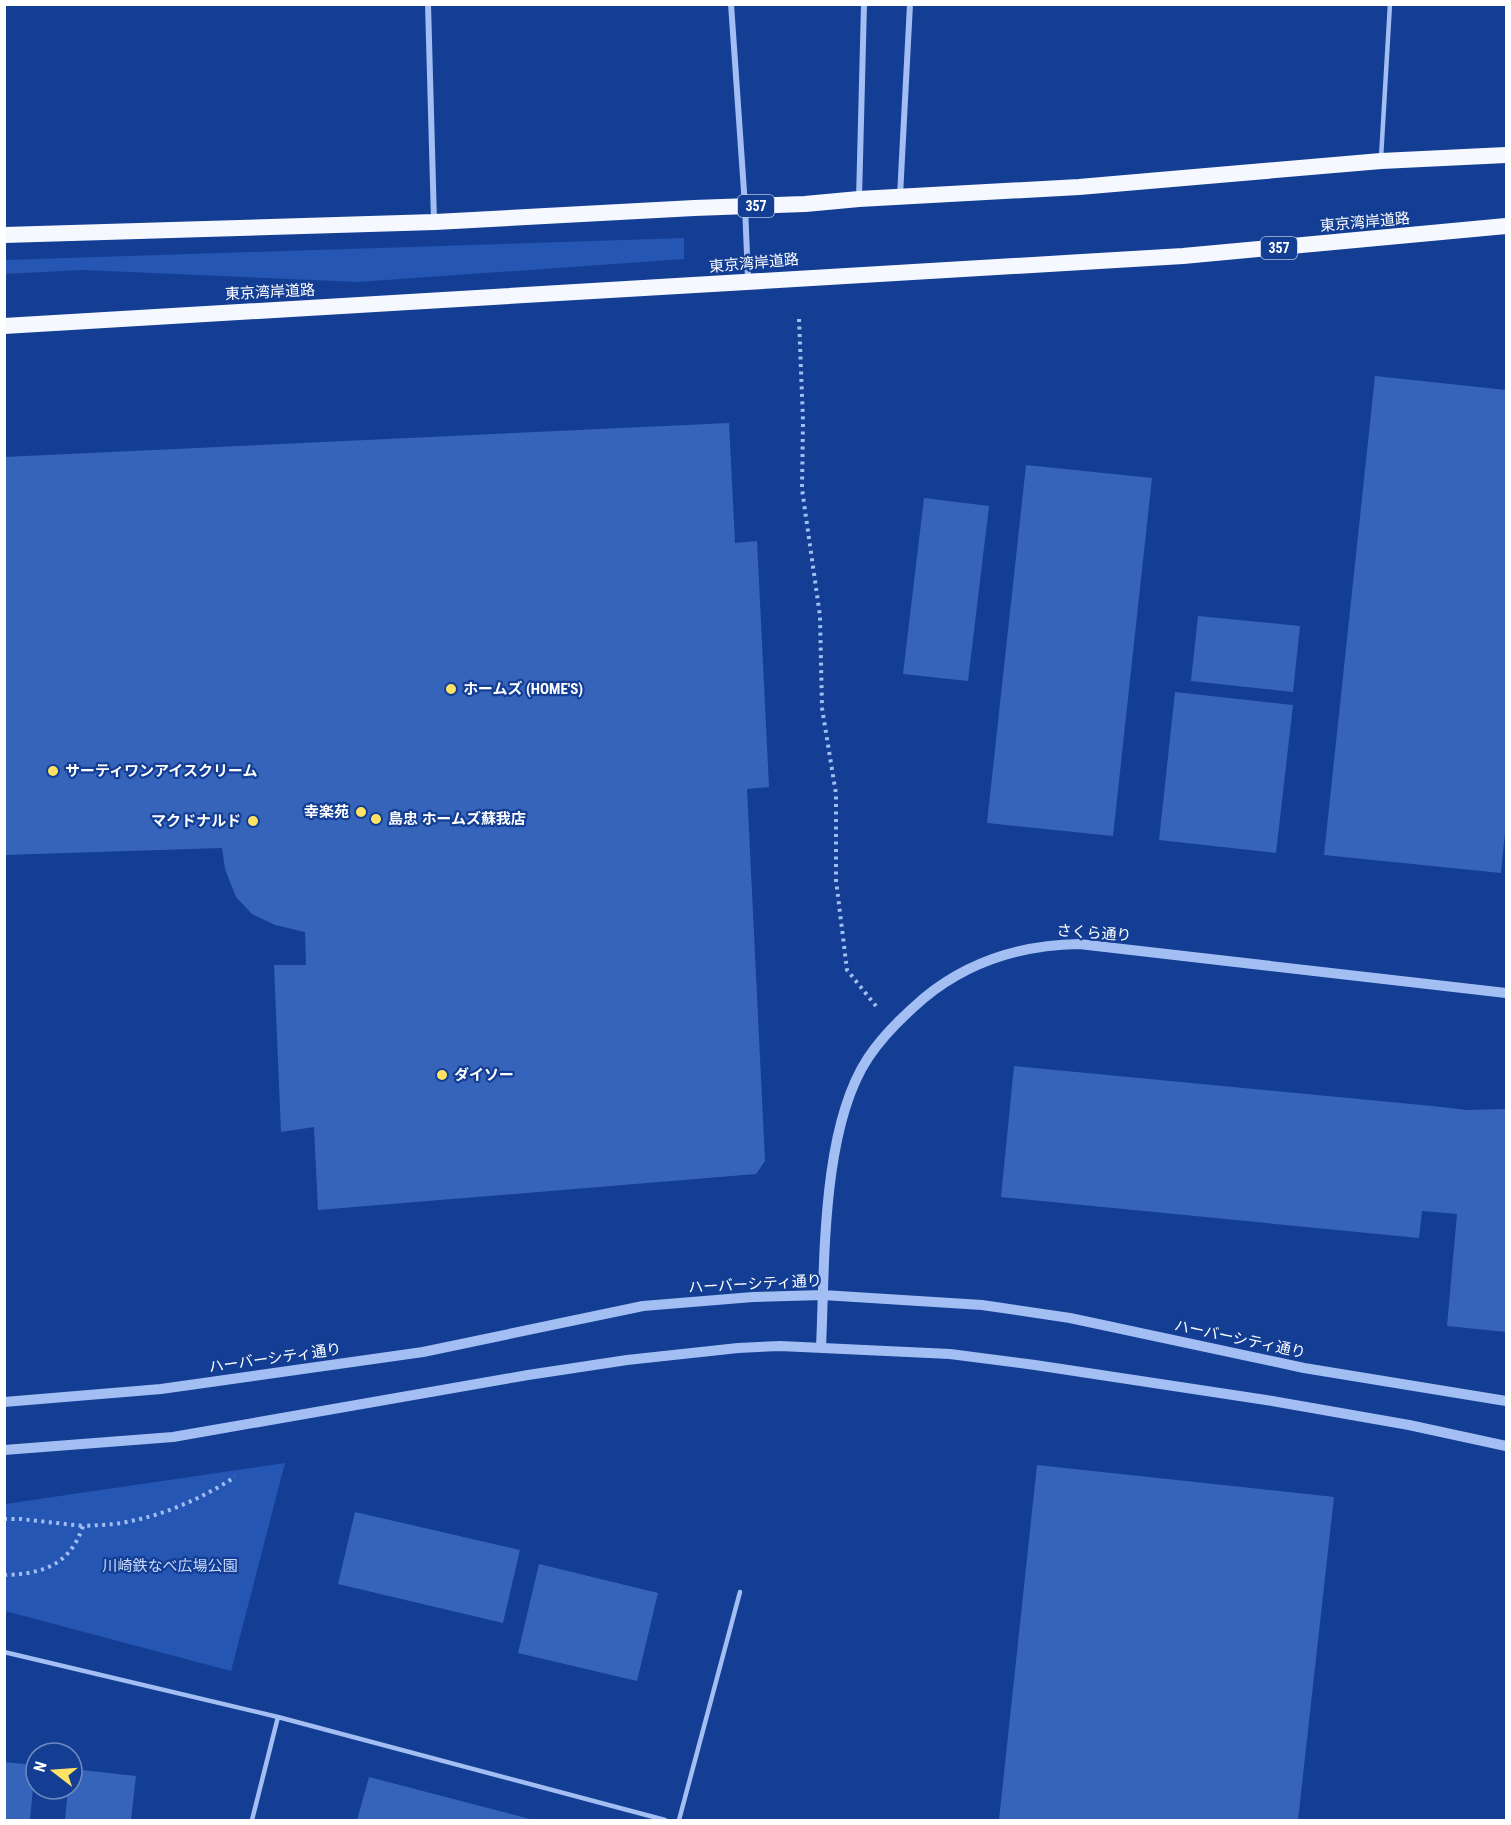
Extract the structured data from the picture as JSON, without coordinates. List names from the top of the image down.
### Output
{
  "streets": {
    "highway": ["357", "東京湾岸道路"],
    "street": ["さくら通り", "ハーバーシティ通り"]
  },
  "crossings": [
    ["さくら通り", "ハーバーシティ通り"]
  ],
  "parks": ["川崎鉄なべ広場公園"],
  "places": [
    "ホームズ (HOME'S)",
    "サーティワンアイスクリーム",
    "幸楽苑",
    "島忠 ホームズ蘇我店",
    "マクドナルド",
    "ダイソー"
  ],
  "north": "left"
}
